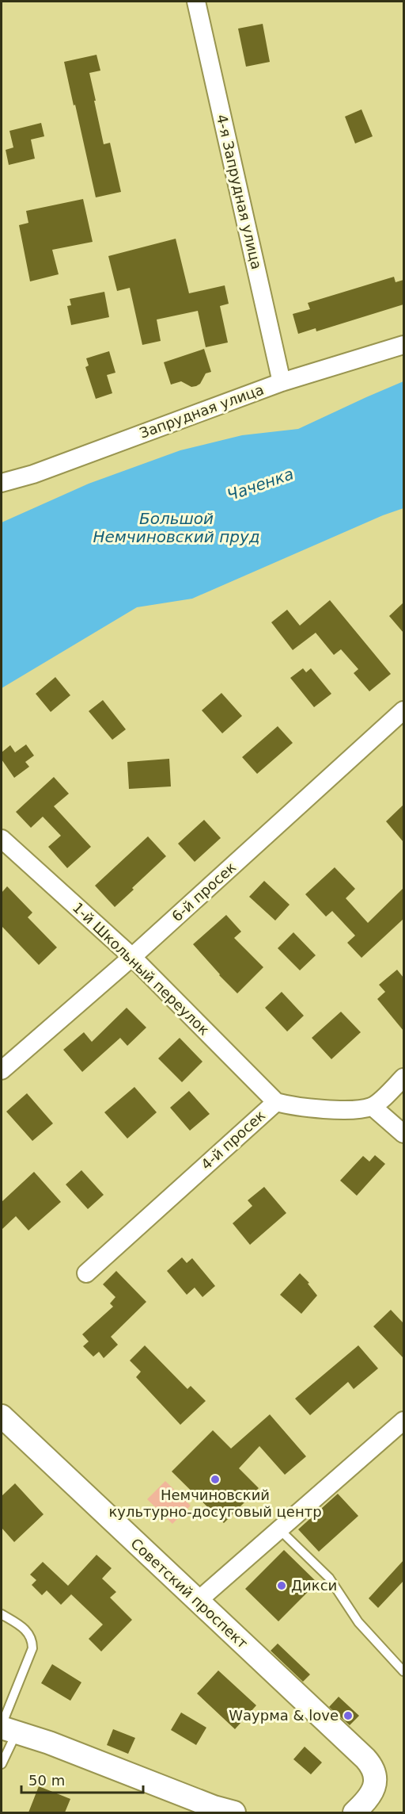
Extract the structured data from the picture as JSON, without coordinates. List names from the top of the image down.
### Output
{
  "streets": {
    "street": [
      "4-я Запрудная улица",
      "Запрудная улица",
      "6-й просек",
      "1-й Школьный переулок",
      "4-й просек",
      "Советский проспект"
    ]
  },
  "crossings": [
    ["4-я Запрудная улица", "Запрудная улица"],
    ["6-й просек", "1-й Школьный переулок"],
    ["1-й Школьный переулок", "4-й просек"]
  ],
  "water": ["Чаченка", "Большой Немчиновский пруд"],
  "places": ["Немчиновский культурно-досуговый центр", "Дикси", "Wаурма & love"],
  "scale_bar": "50 m"
}
